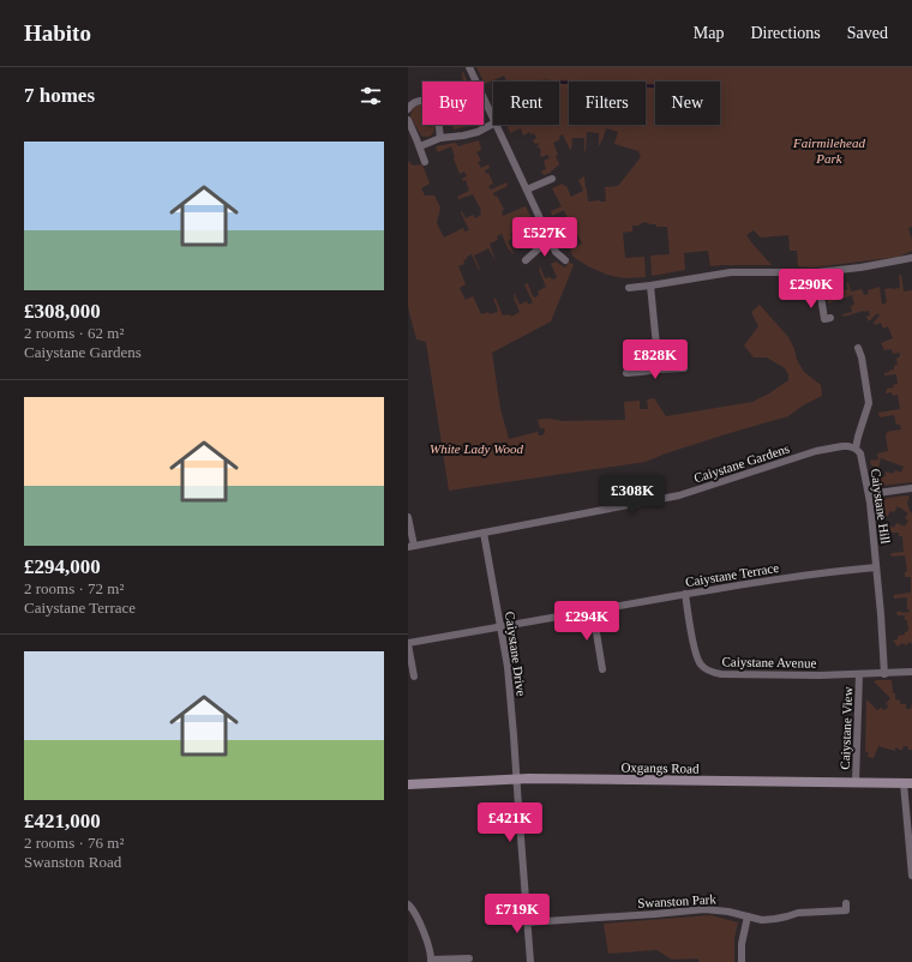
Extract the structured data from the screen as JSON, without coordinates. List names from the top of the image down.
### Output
{
  "streets": {
    "main road": ["Oxgangs Road"],
    "street": [
      "Caiystane Gardens",
      "Caiystane Hill",
      "Caiystane Terrace",
      "Caiystane Drive",
      "Caiystane Avenue",
      "Caiystane View",
      "Swanston Park"
    ]
  },
  "crossings": [
    ["Caiystane Gardens", "Caiystane Hill"],
    ["Caiystane Gardens", "Caiystane Drive"],
    ["Caiystane Hill", "Caiystane Terrace"],
    ["Caiystane Hill", "Caiystane Avenue"],
    ["Caiystane Terrace", "Caiystane Drive"],
    ["Caiystane Terrace", "Caiystane Avenue"],
    ["Caiystane Drive", "Oxgangs Road"],
    ["Caiystane Drive", "Swanston Park"],
    ["Caiystane Avenue", "Caiystane View"],
    ["Caiystane View", "Oxgangs Road"]
  ],
  "parks": ["Fairmilehead Park", "White Lady Wood"],
  "page": {
    "header": "Habito",
    "nav": ["Map", "Directions", "Saved"],
    "heading": "7 homes",
    "chip": [
      "Buy",
      "Rent",
      "Filters",
      "New"
    ],
    "list": [
      {
        "name": "£308,000",
        "note": "2 rooms · 62 m² · Caiystane Gardens"
      },
      {
        "name": "£294,000",
        "note": "2 rooms · 72 m² · Caiystane Terrace"
      },
      {
        "name": "£421,000",
        "note": "2 rooms · 76 m² · Swanston Road"
      }
    ],
    "price": [
      "£527K",
      "£290K",
      "£828K",
      "£308K",
      "£294K",
      "£421K",
      "£719K"
    ]
  }
}
